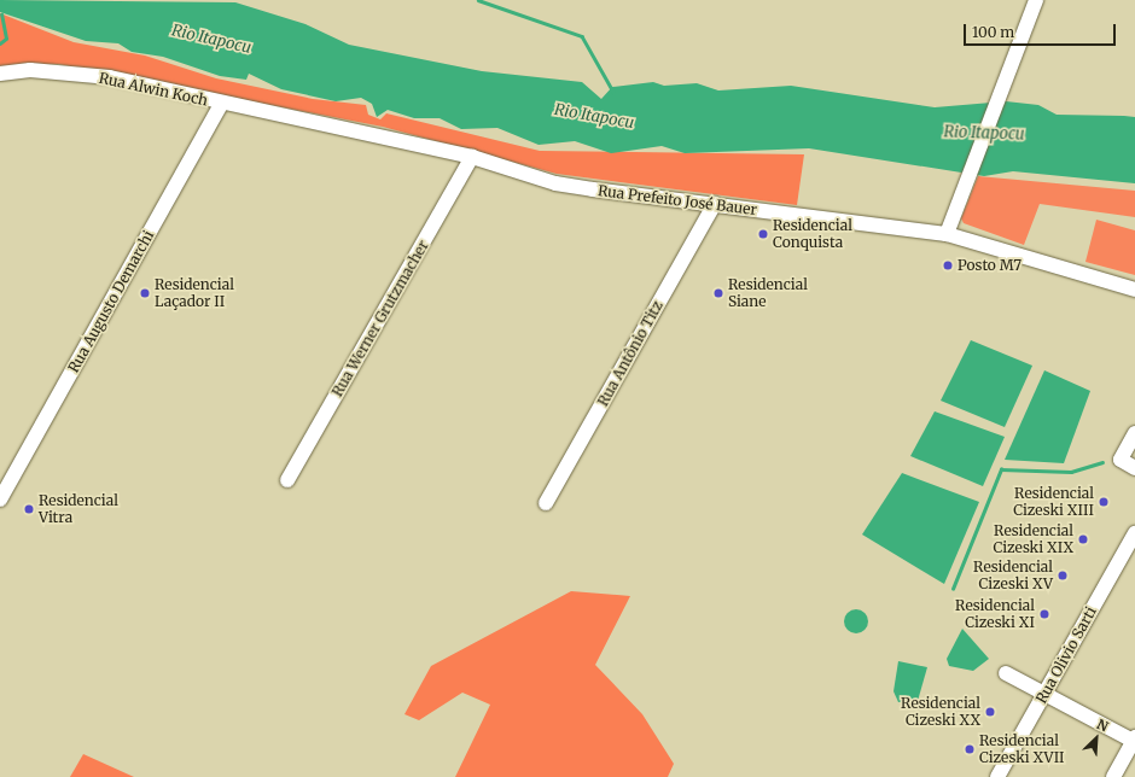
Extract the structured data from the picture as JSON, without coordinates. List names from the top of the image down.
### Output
{
  "streets": {
    "street": [
      "Rua Alwin Koch",
      "Rua Prefeito José Bauer",
      "Rua Augusto Demarchi",
      "Rua Werner Grutzmacher",
      "Rua Antônio Titz",
      "Rua Olivio Sarti"
    ]
  },
  "crossings": [
    ["Rua Alwin Koch", "Rua Prefeito José Bauer"],
    ["Rua Alwin Koch", "Rua Augusto Demarchi"],
    ["Rua Prefeito José Bauer", "Rua Augusto Demarchi"],
    ["Rua Prefeito José Bauer", "Rua Werner Grutzmacher"],
    ["Rua Prefeito José Bauer", "Rua Antônio Titz"]
  ],
  "water": ["Rio Itapocu"],
  "places": [
    "Residencial Conquista",
    "Posto M7",
    "Residencial Laçador II",
    "Residencial Siane",
    "Residencial Cizeski XIII",
    "Residencial Vitra",
    "Residencial Cizeski XIX",
    "Residencial Cizeski XV",
    "Residencial Cizeski XI",
    "Residencial Cizeski XX",
    "Residencial Cizeski XVII"
  ],
  "scale_bar": "100 m",
  "north": "top right"
}
